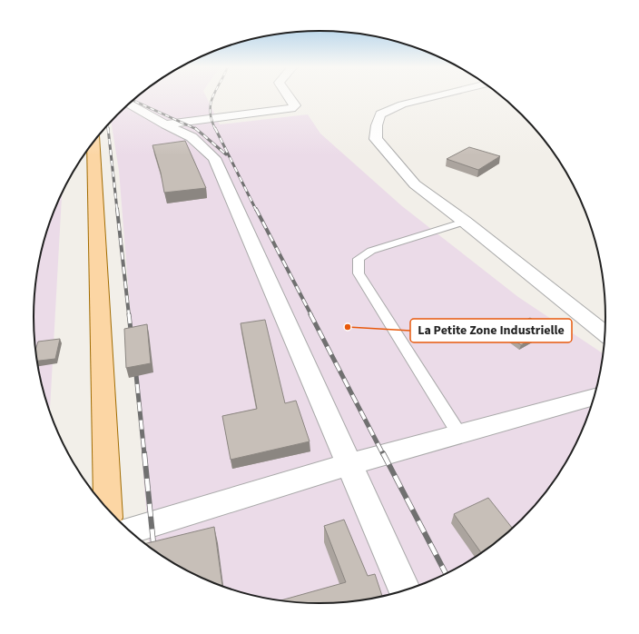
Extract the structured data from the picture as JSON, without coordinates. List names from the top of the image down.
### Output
{
  "places": ["La Petite Zone Industrielle"]
}
